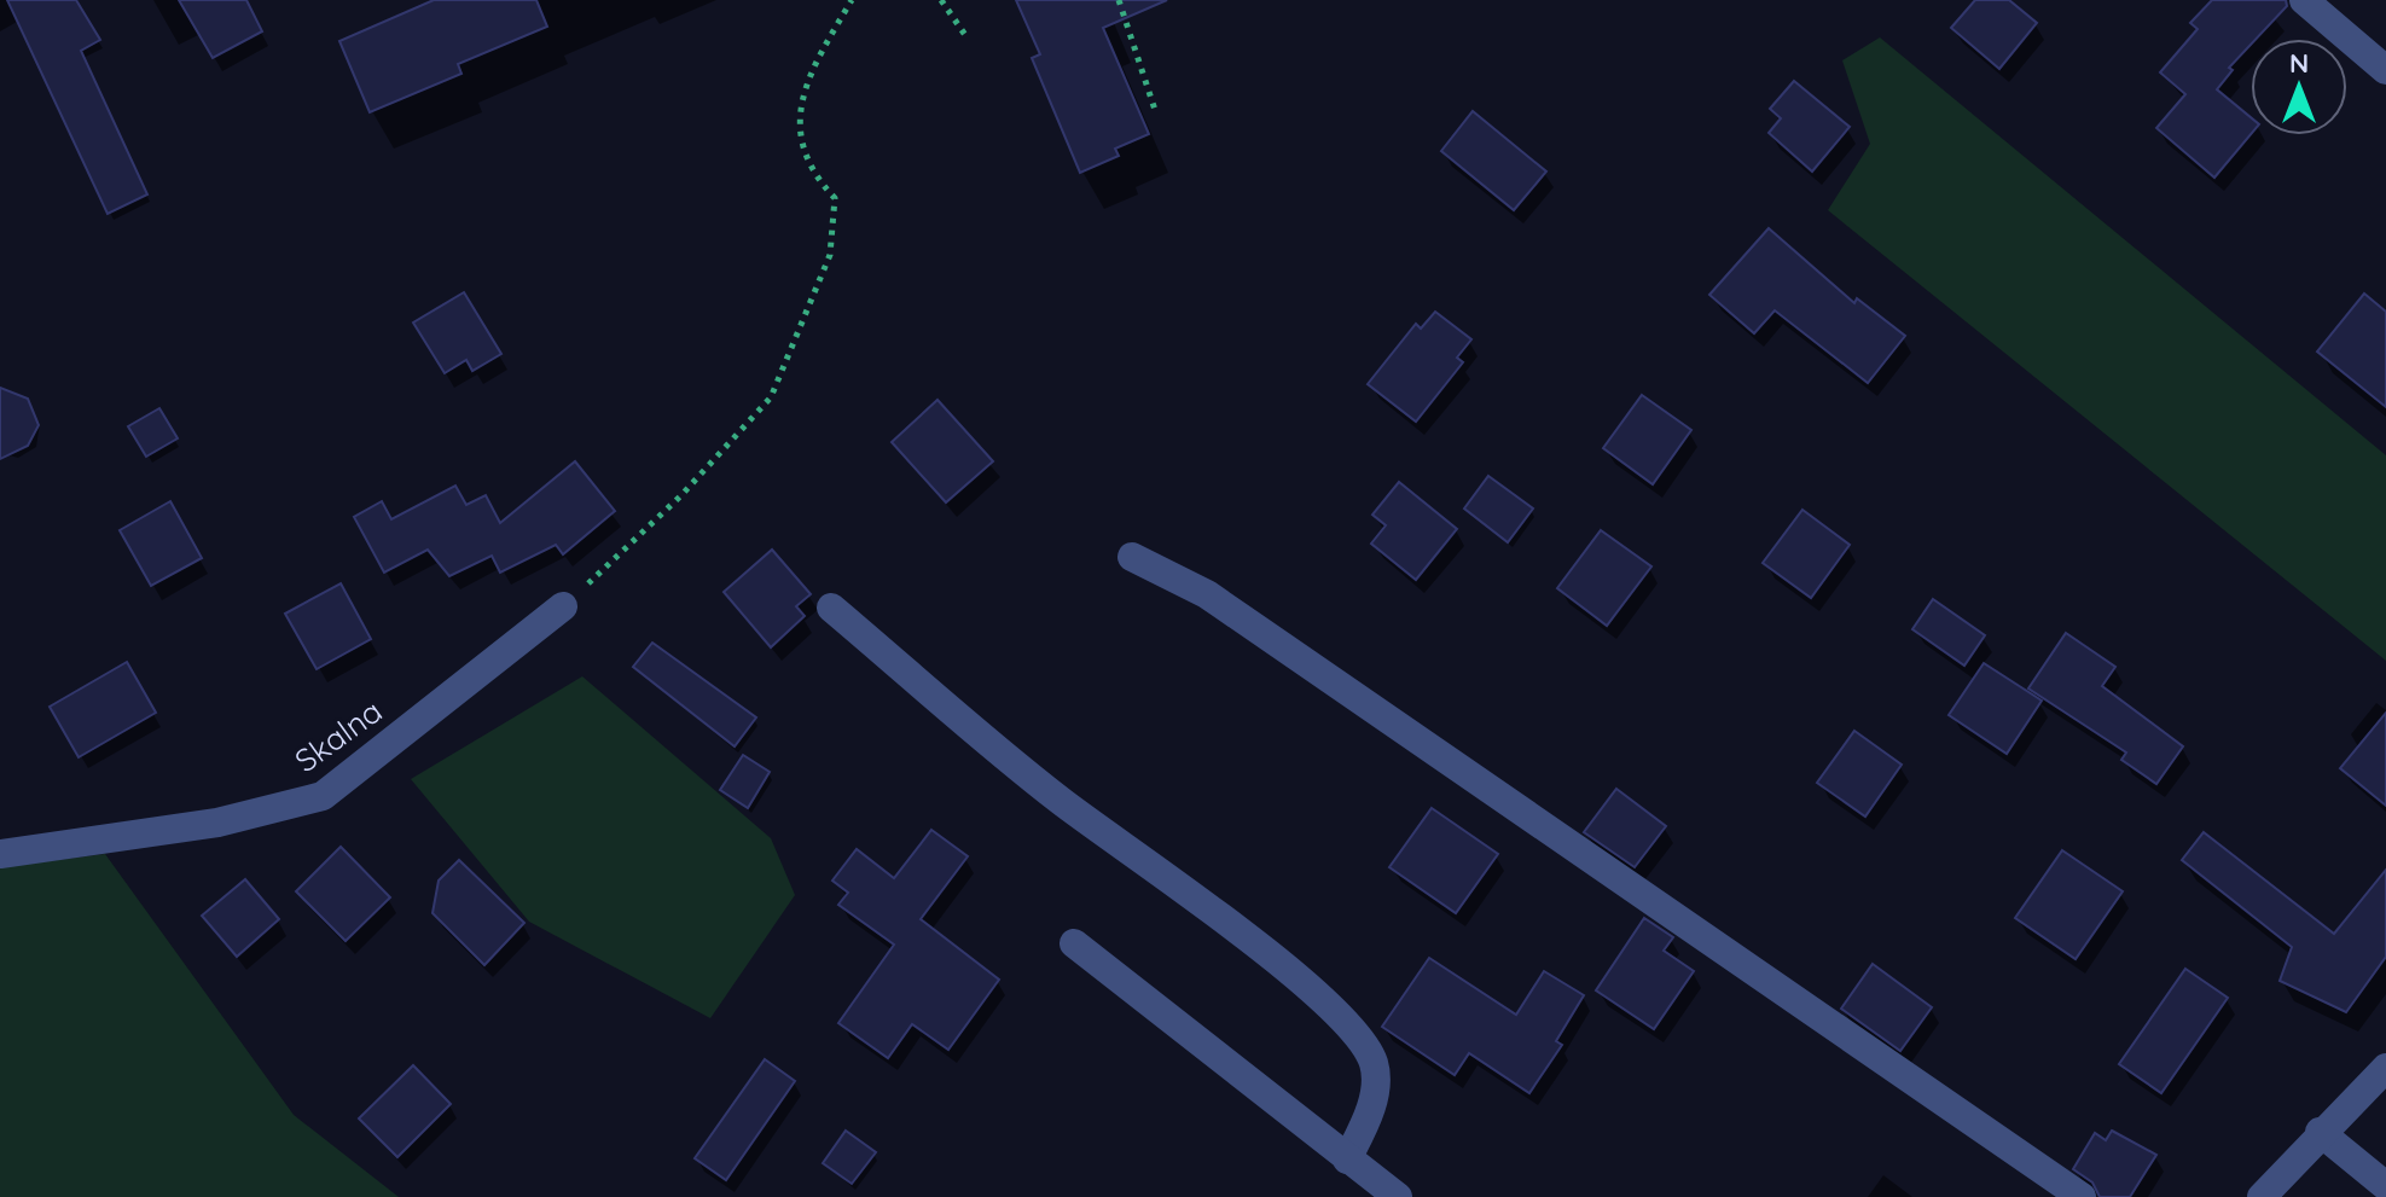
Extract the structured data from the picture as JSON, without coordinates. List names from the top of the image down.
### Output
{
  "streets": {
    "street": ["Skalna"]
  },
  "north": "top"
}
